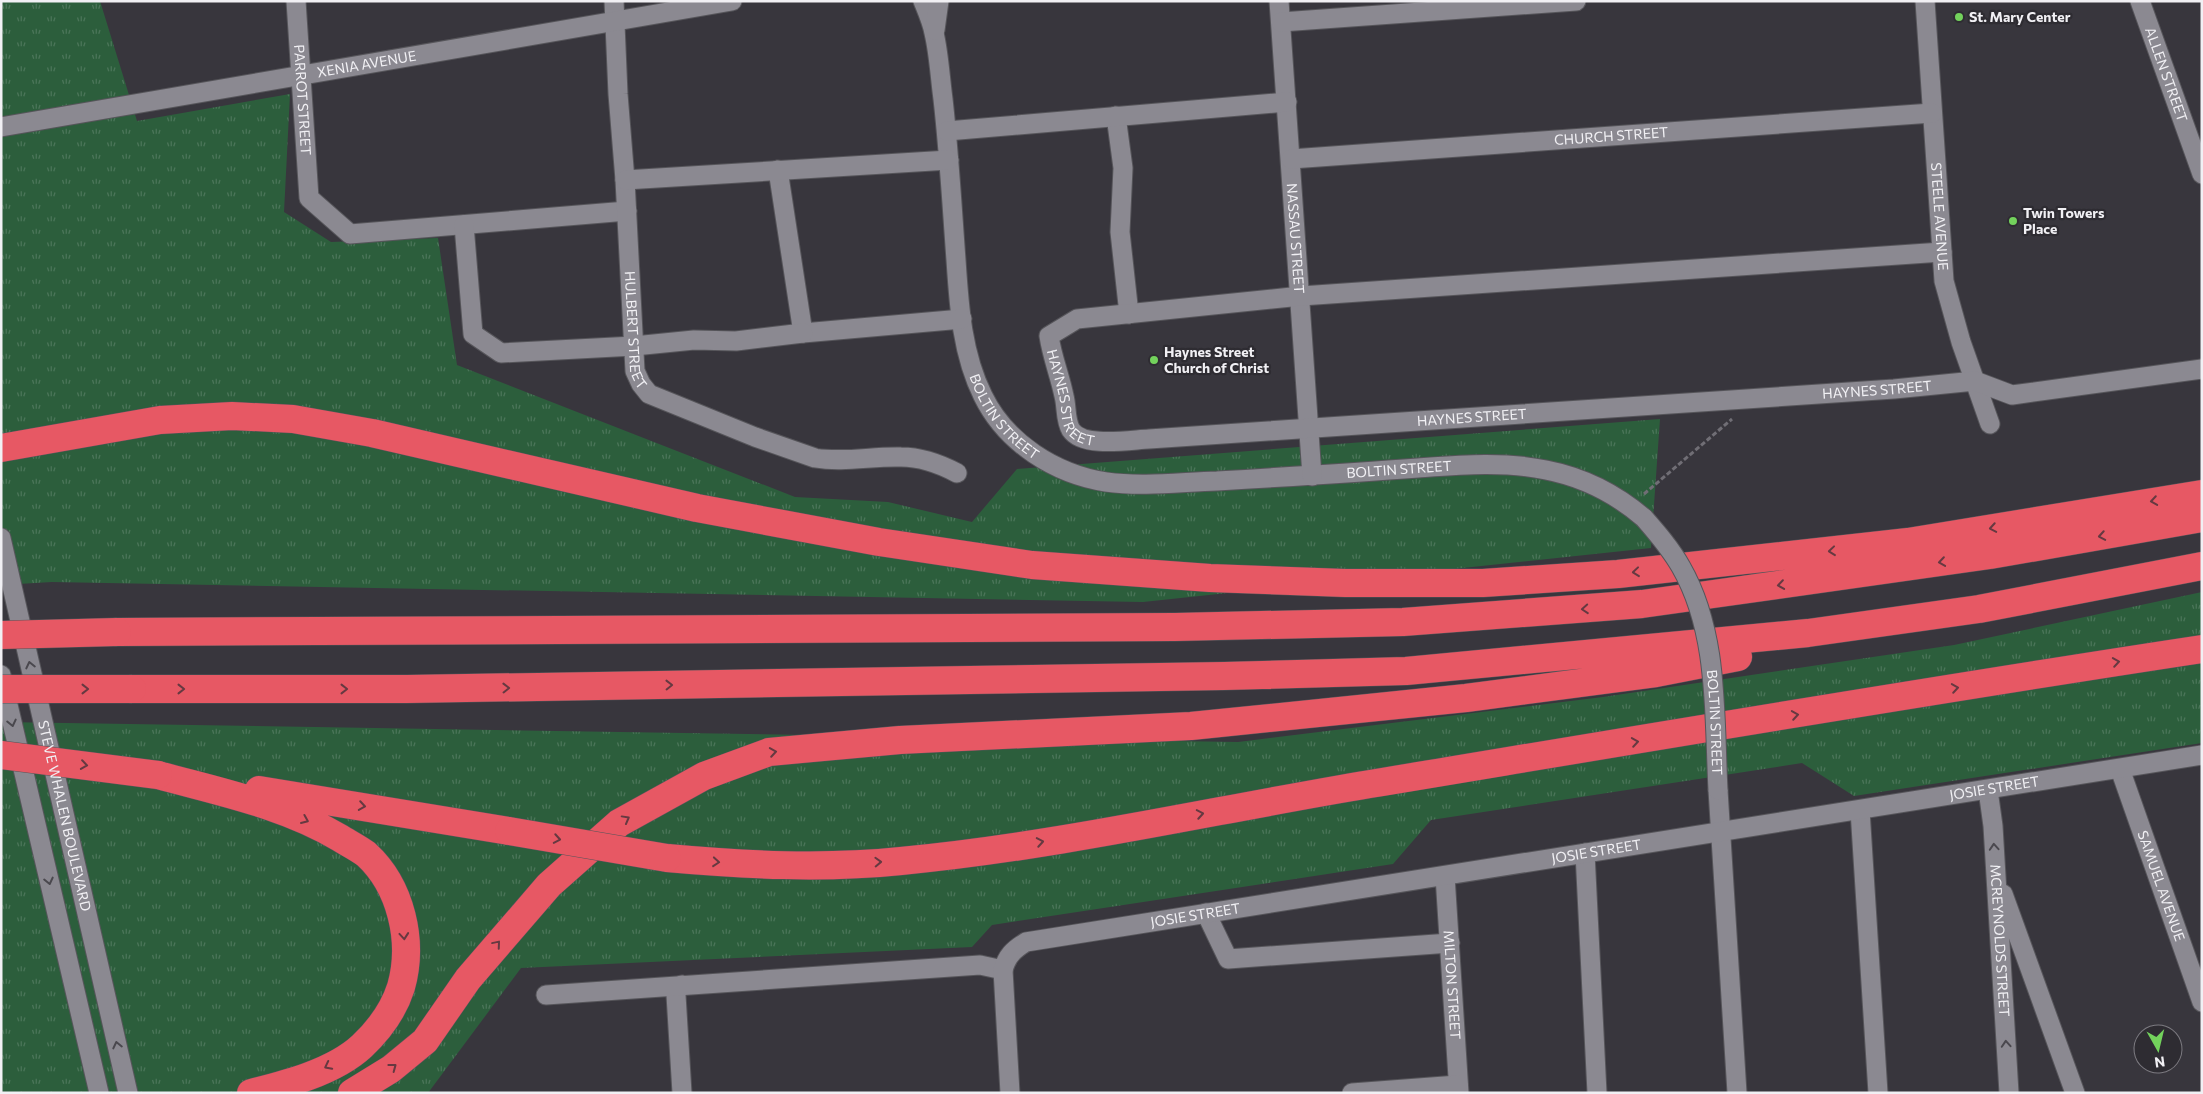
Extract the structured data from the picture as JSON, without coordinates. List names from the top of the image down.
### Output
{
  "streets": {
    "street": [
      "XENIA AVENUE",
      "ALLEN STREET",
      "PARROT STREET",
      "CHURCH STREET",
      "STEELE AVENUE",
      "NASSAU STREET",
      "HULBERT STREET",
      "HAYNES STREET",
      "BOLTIN STREET",
      "JOSIE STREET",
      "STEVE WHALEN BOULEVARD",
      "SAMUEL AVENUE",
      "MCREYNOLDS STREET",
      "MILTON STREET"
    ]
  },
  "crossings": [
    ["XENIA AVENUE", "PARROT STREET"],
    ["XENIA AVENUE", "HULBERT STREET"],
    ["CHURCH STREET", "STEELE AVENUE"],
    ["CHURCH STREET", "NASSAU STREET"],
    ["STEELE AVENUE", "HAYNES STREET"],
    ["NASSAU STREET", "HAYNES STREET"],
    ["NASSAU STREET", "BOLTIN STREET"],
    ["BOLTIN STREET", "JOSIE STREET"],
    ["JOSIE STREET", "SAMUEL AVENUE"],
    ["JOSIE STREET", "MCREYNOLDS STREET"],
    ["JOSIE STREET", "MILTON STREET"]
  ],
  "places": ["St. Mary Center", "Twin Towers Place", "Haynes Street Church of Christ"],
  "north": "bottom"
}
